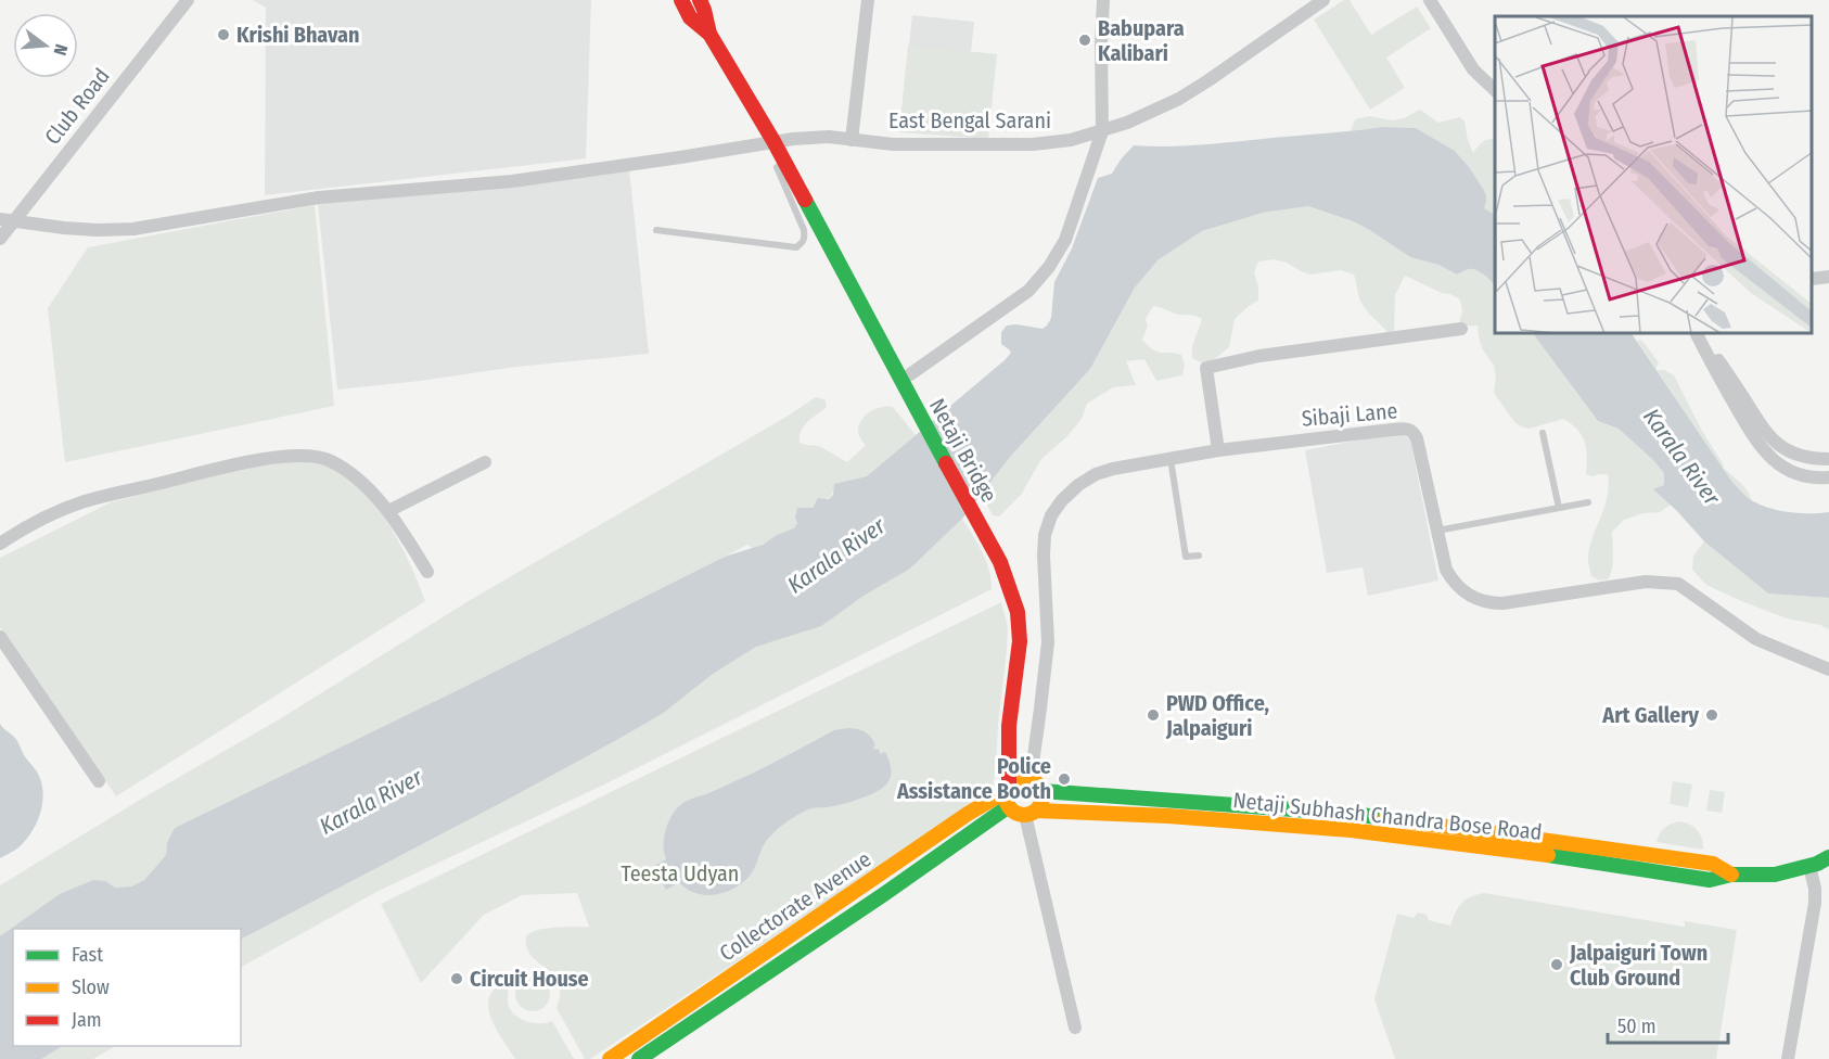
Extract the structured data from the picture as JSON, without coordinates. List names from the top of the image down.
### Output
{
  "streets": {
    "street": [
      "Club Road",
      "East Bengal Sarani",
      "Sibaji Lane",
      "Netaji Bridge",
      "Netaji Subhash Chandra Bose Road",
      "Collectorate Avenue"
    ]
  },
  "crossings": [
    ["Club Road", "East Bengal Sarani"],
    ["East Bengal Sarani", "Netaji Bridge"],
    ["Sibaji Lane", "Collectorate Avenue"]
  ],
  "water": ["Karala River"],
  "parks": ["Teesta Udyan"],
  "places": [
    "Krishi Bhavan",
    "Babupara Kalibari",
    "PWD Office, Jalpaiguri",
    "Art Gallery",
    "Police Assistance Booth",
    "Jalpaiguri Town Club Ground",
    "Circuit House"
  ],
  "legend": ["Fast", "Slow", "Jam"],
  "scale_bar": "50 m",
  "north": "right"
}
